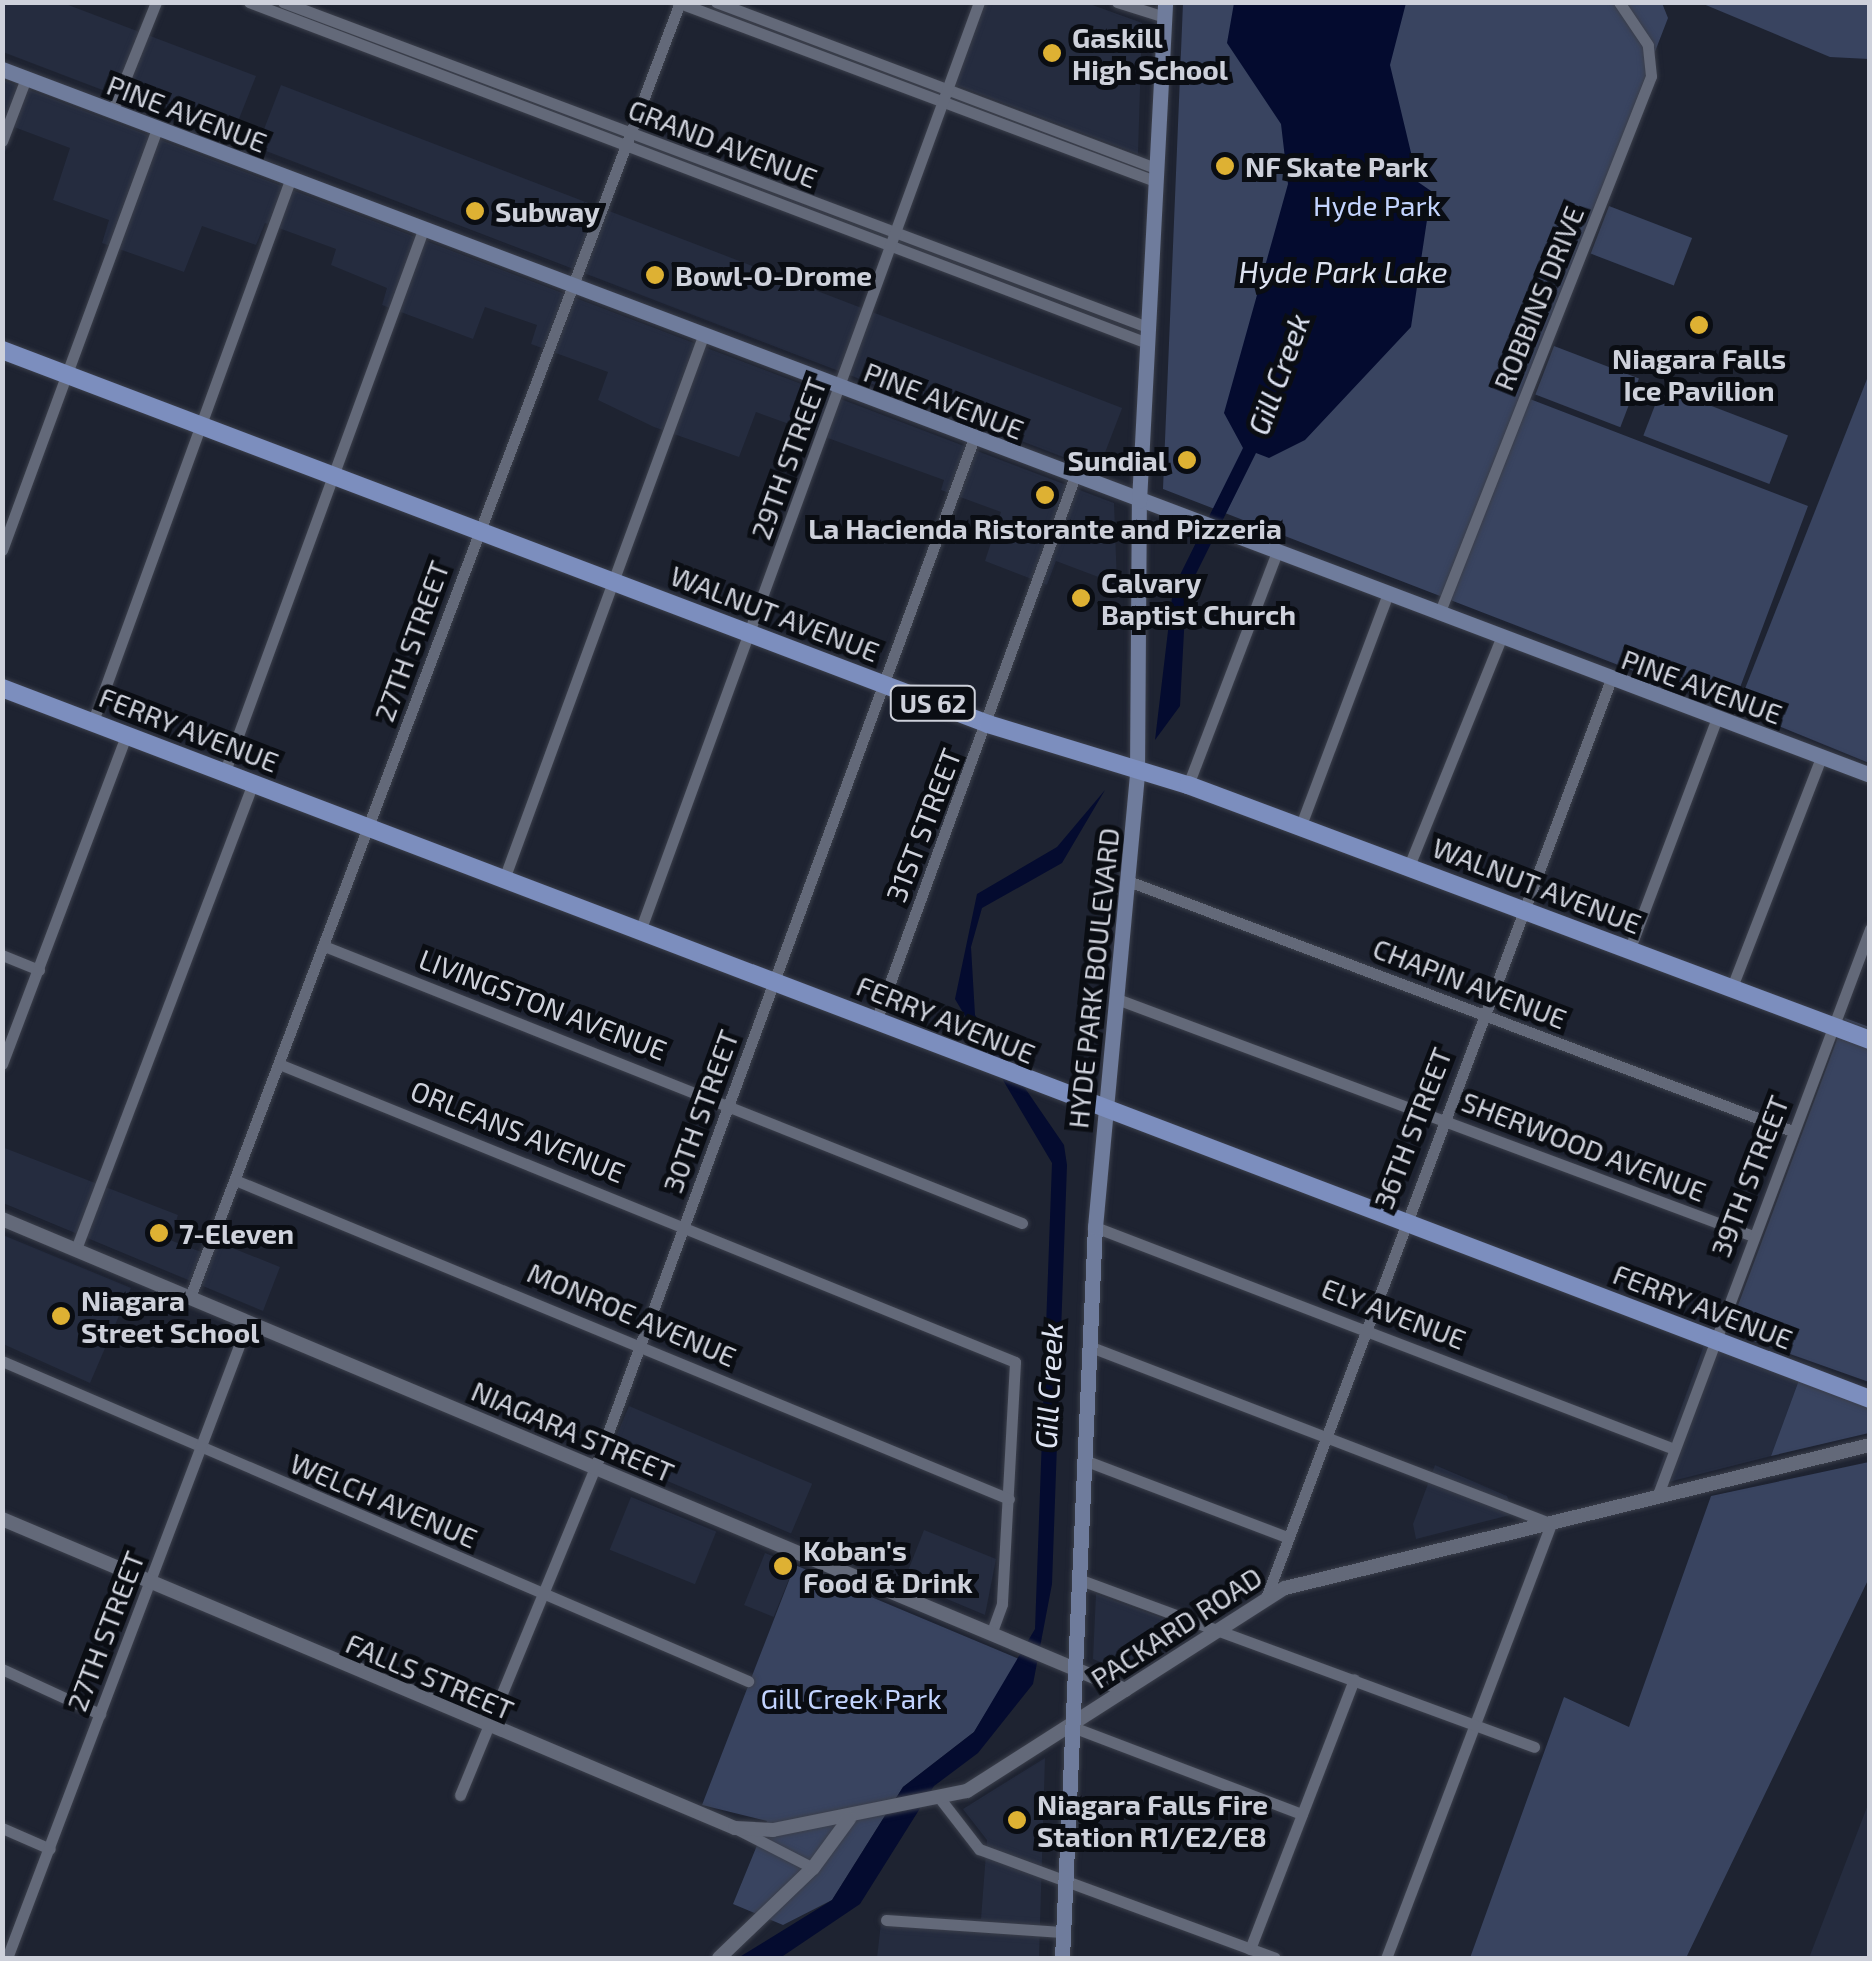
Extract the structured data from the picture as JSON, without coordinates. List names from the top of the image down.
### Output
{
  "streets": {
    "main road": [
      "PINE AVENUE",
      "WALNUT AVENUE",
      "US 62",
      "FERRY AVENUE",
      "HYDE PARK BOULEVARD"
    ],
    "street": [
      "GRAND AVENUE",
      "ROBBINS DRIVE",
      "29TH STREET",
      "27TH STREET",
      "31ST STREET",
      "CHAPIN AVENUE",
      "LIVINGSTON AVENUE",
      "30TH STREET",
      "36TH STREET",
      "ORLEANS AVENUE",
      "SHERWOOD AVENUE",
      "39TH STREET",
      "ELY AVENUE",
      "MONROE AVENUE",
      "NIAGARA STREET",
      "WELCH AVENUE",
      "PACKARD ROAD",
      "FALLS STREET"
    ]
  },
  "crossings": [
    ["PINE AVENUE", "ROBBINS DRIVE"],
    ["PINE AVENUE", "29TH STREET"],
    ["PINE AVENUE", "27TH STREET"],
    ["PINE AVENUE", "31ST STREET"],
    ["PINE AVENUE", "HYDE PARK BOULEVARD"],
    ["PINE AVENUE", "30TH STREET"],
    ["PINE AVENUE", "36TH STREET"],
    ["GRAND AVENUE", "29TH STREET"],
    ["GRAND AVENUE", "27TH STREET"],
    ["GRAND AVENUE", "HYDE PARK BOULEVARD"],
    ["29TH STREET", "WALNUT AVENUE"],
    ["29TH STREET", "FERRY AVENUE"],
    ["WALNUT AVENUE", "27TH STREET"],
    ["WALNUT AVENUE", "31ST STREET"],
    ["WALNUT AVENUE", "HYDE PARK BOULEVARD"],
    ["WALNUT AVENUE", "30TH STREET"],
    ["WALNUT AVENUE", "36TH STREET"],
    ["WALNUT AVENUE", "39TH STREET"],
    ["27TH STREET", "FERRY AVENUE"],
    ["27TH STREET", "LIVINGSTON AVENUE"],
    ["27TH STREET", "ORLEANS AVENUE"],
    ["27TH STREET", "MONROE AVENUE"],
    ["27TH STREET", "NIAGARA STREET"],
    ["27TH STREET", "WELCH AVENUE"],
    ["27TH STREET", "FALLS STREET"],
    ["FERRY AVENUE", "31ST STREET"],
    ["FERRY AVENUE", "HYDE PARK BOULEVARD"],
    ["FERRY AVENUE", "30TH STREET"],
    ["FERRY AVENUE", "36TH STREET"],
    ["FERRY AVENUE", "39TH STREET"],
    ["HYDE PARK BOULEVARD", "CHAPIN AVENUE"],
    ["HYDE PARK BOULEVARD", "SHERWOOD AVENUE"],
    ["HYDE PARK BOULEVARD", "ELY AVENUE"],
    ["HYDE PARK BOULEVARD", "NIAGARA STREET"],
    ["HYDE PARK BOULEVARD", "PACKARD ROAD"],
    ["CHAPIN AVENUE", "36TH STREET"],
    ["CHAPIN AVENUE", "39TH STREET"],
    ["LIVINGSTON AVENUE", "30TH STREET"],
    ["30TH STREET", "ORLEANS AVENUE"],
    ["30TH STREET", "MONROE AVENUE"],
    ["30TH STREET", "NIAGARA STREET"],
    ["30TH STREET", "WELCH AVENUE"],
    ["30TH STREET", "FALLS STREET"],
    ["36TH STREET", "SHERWOOD AVENUE"],
    ["36TH STREET", "ELY AVENUE"],
    ["36TH STREET", "PACKARD ROAD"],
    ["ORLEANS AVENUE", "MONROE AVENUE"],
    ["SHERWOOD AVENUE", "39TH STREET"],
    ["39TH STREET", "ELY AVENUE"],
    ["39TH STREET", "PACKARD ROAD"],
    ["NIAGARA STREET", "PACKARD ROAD"],
    ["PACKARD ROAD", "FALLS STREET"]
  ],
  "water": ["Hyde Park Lake", "Gill Creek"],
  "parks": ["Hyde Park", "Gill Creek Park"],
  "places": [
    "Gaskill High School",
    "NF Skate Park",
    "Subway",
    "Bowl-O-Drome",
    "Niagara Falls Ice Pavilion",
    "Sundial",
    "La Hacienda Ristorante and Pizzeria",
    "Calvary Baptist Church",
    "7-Eleven",
    "Niagara Street School",
    "Koban's Food & Drink",
    "Niagara Falls Fire Station R1/E2/E8"
  ]
}
